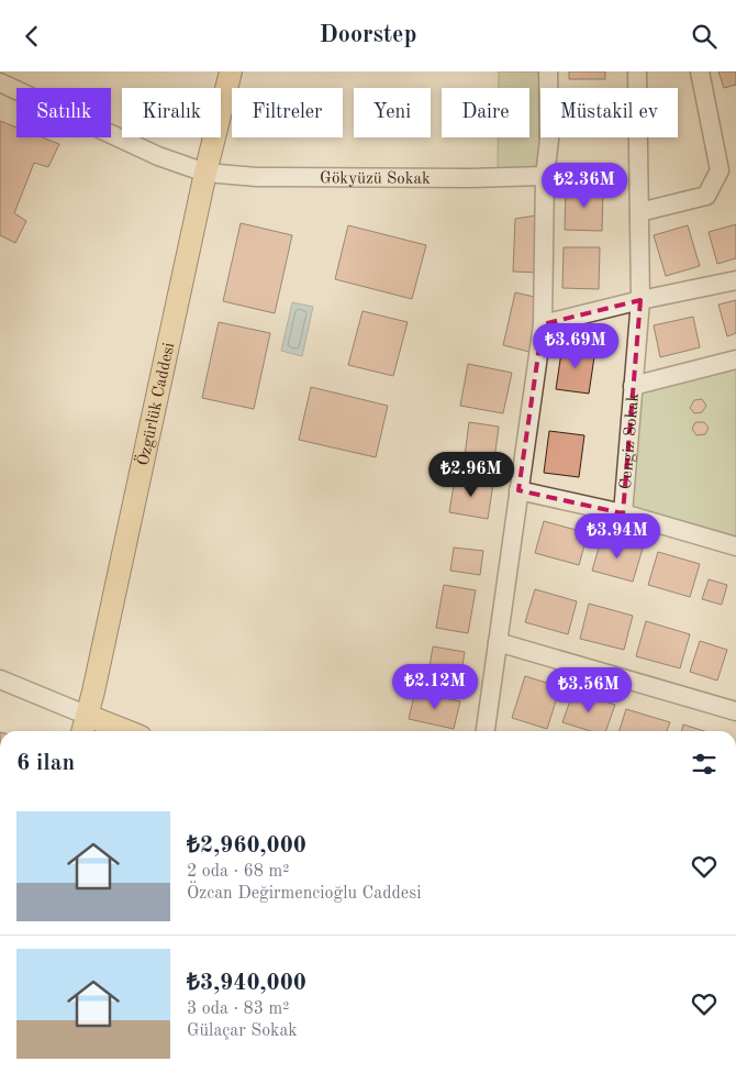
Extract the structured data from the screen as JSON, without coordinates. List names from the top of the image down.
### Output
{
  "streets": {
    "main road": ["Özgürlük Caddesi"],
    "street": ["Gökyüzü Sokak", "Cengiz Sokak"]
  },
  "crossings": [
    ["Gökyüzü Sokak", "Özgürlük Caddesi"]
  ],
  "page": {
    "header": "Doorstep",
    "chip": [
      "Satılık",
      "Kiralık",
      "Filtreler",
      "Yeni",
      "Daire",
      "Müstakil ev"
    ],
    "price": [
      "₺2.36M",
      "₺3.69M",
      "₺2.96M",
      "₺3.94M",
      "₺2.12M",
      "₺3.56M"
    ],
    "heading": "6 ilan",
    "list": [
      {
        "name": "₺2,960,000",
        "note": "2 oda · 68 m² · Özcan Değirmencioğlu Caddesi"
      },
      {
        "name": "₺3,940,000",
        "note": "3 oda · 83 m² · Gülaçar Sokak"
      }
    ]
  }
}
